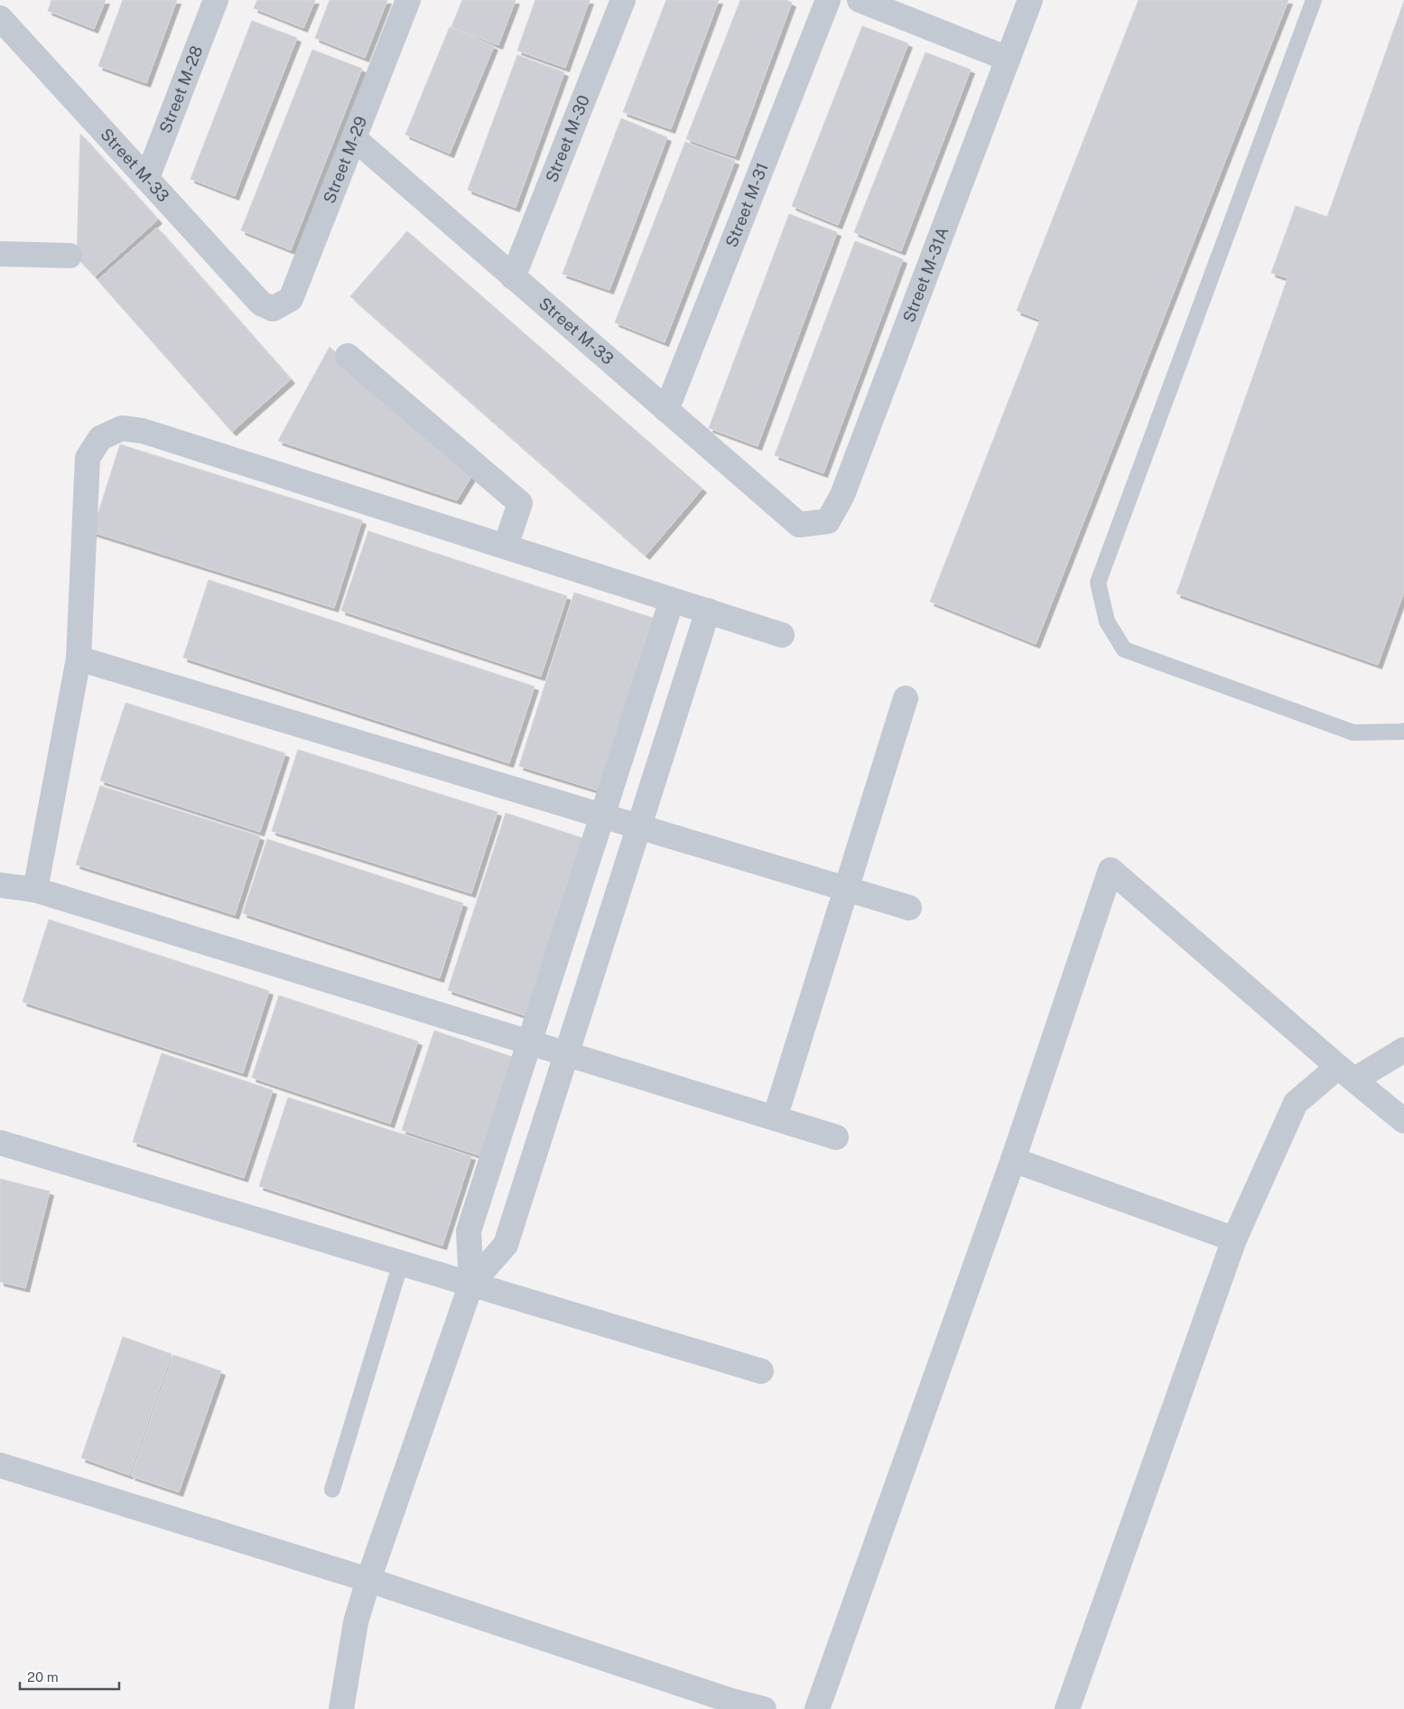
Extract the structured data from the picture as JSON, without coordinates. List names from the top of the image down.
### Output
{
  "streets": {
    "street": [
      "Street M-28",
      "Street M-30",
      "Street M-29",
      "Street M-33",
      "Street M-31",
      "Street M-31A"
    ]
  },
  "crossings": [
    ["Street M-28", "Street M-33"],
    ["Street M-30", "Street M-33"],
    ["Street M-29", "Street M-33"],
    ["Street M-33", "Street M-31"],
    ["Street M-33", "Street M-31A"]
  ],
  "scale_bar": "20 m"
}
